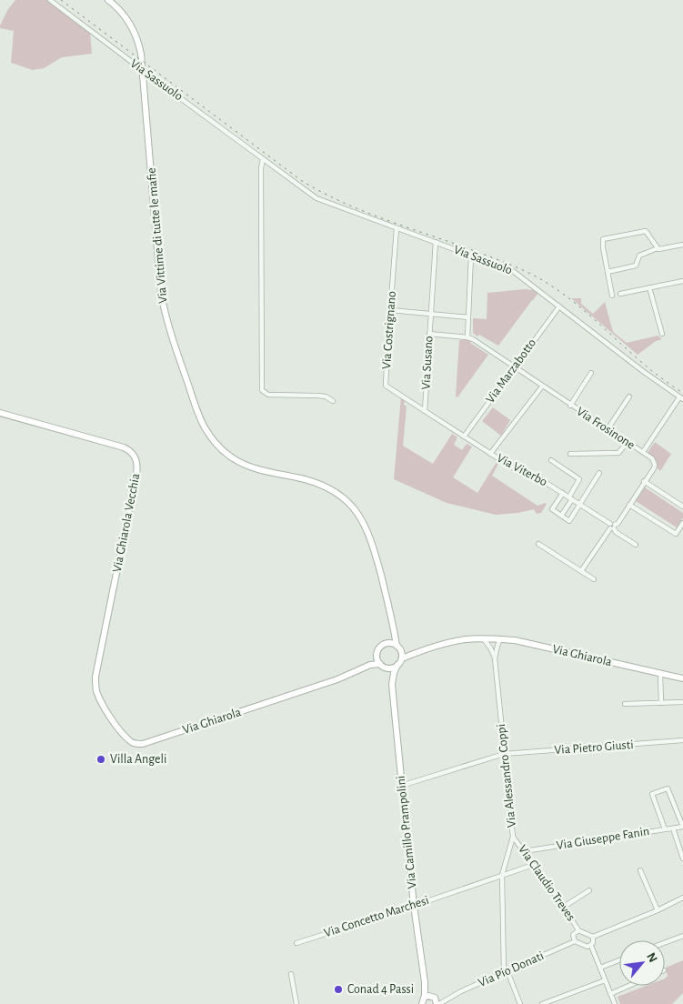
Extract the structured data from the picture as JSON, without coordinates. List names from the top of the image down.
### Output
{
  "streets": {
    "main road": [
      "Via Vittime di tutte le mafie",
      "Via Ghiarola Vecchia",
      "Via Ghiarola",
      "Via Camillo Prampolini"
    ],
    "street": [
      "Via Sassuolo",
      "Via Costrignano",
      "Via Susano",
      "Via Marzabotto",
      "Via Frosinone",
      "Via Viterbo",
      "Via Pietro Giusti",
      "Via Alessandro Coppi",
      "Via Giuseppe Fanin",
      "Via Claudio Treves",
      "Via Concetto Marchesi",
      "Via Pio Donati"
    ]
  },
  "crossings": [
    ["Via Sassuolo", "Via Costrignano"],
    ["Via Sassuolo", "Via Susano"],
    ["Via Sassuolo", "Via Marzabotto"],
    ["Via Vittime di tutte le mafie", "Via Ghiarola"],
    ["Via Vittime di tutte le mafie", "Via Camillo Prampolini"],
    ["Via Costrignano", "Via Susano"],
    ["Via Costrignano", "Via Viterbo"],
    ["Via Susano", "Via Viterbo"],
    ["Via Marzabotto", "Via Frosinone"],
    ["Via Marzabotto", "Via Viterbo"],
    ["Via Frosinone", "Via Viterbo"],
    ["Via Ghiarola Vecchia", "Via Ghiarola"],
    ["Via Ghiarola", "Via Alessandro Coppi"],
    ["Via Ghiarola", "Via Camillo Prampolini"],
    ["Via Pietro Giusti", "Via Alessandro Coppi"],
    ["Via Pietro Giusti", "Via Camillo Prampolini"],
    ["Via Alessandro Coppi", "Via Claudio Treves"],
    ["Via Alessandro Coppi", "Via Concetto Marchesi"],
    ["Via Alessandro Coppi", "Via Pio Donati"],
    ["Via Camillo Prampolini", "Via Concetto Marchesi"],
    ["Via Camillo Prampolini", "Via Pio Donati"],
    ["Via Giuseppe Fanin", "Via Claudio Treves"],
    ["Via Claudio Treves", "Via Concetto Marchesi"]
  ],
  "places": ["Villa Angeli", "Conad 4 Passi"],
  "north": "top right"
}
